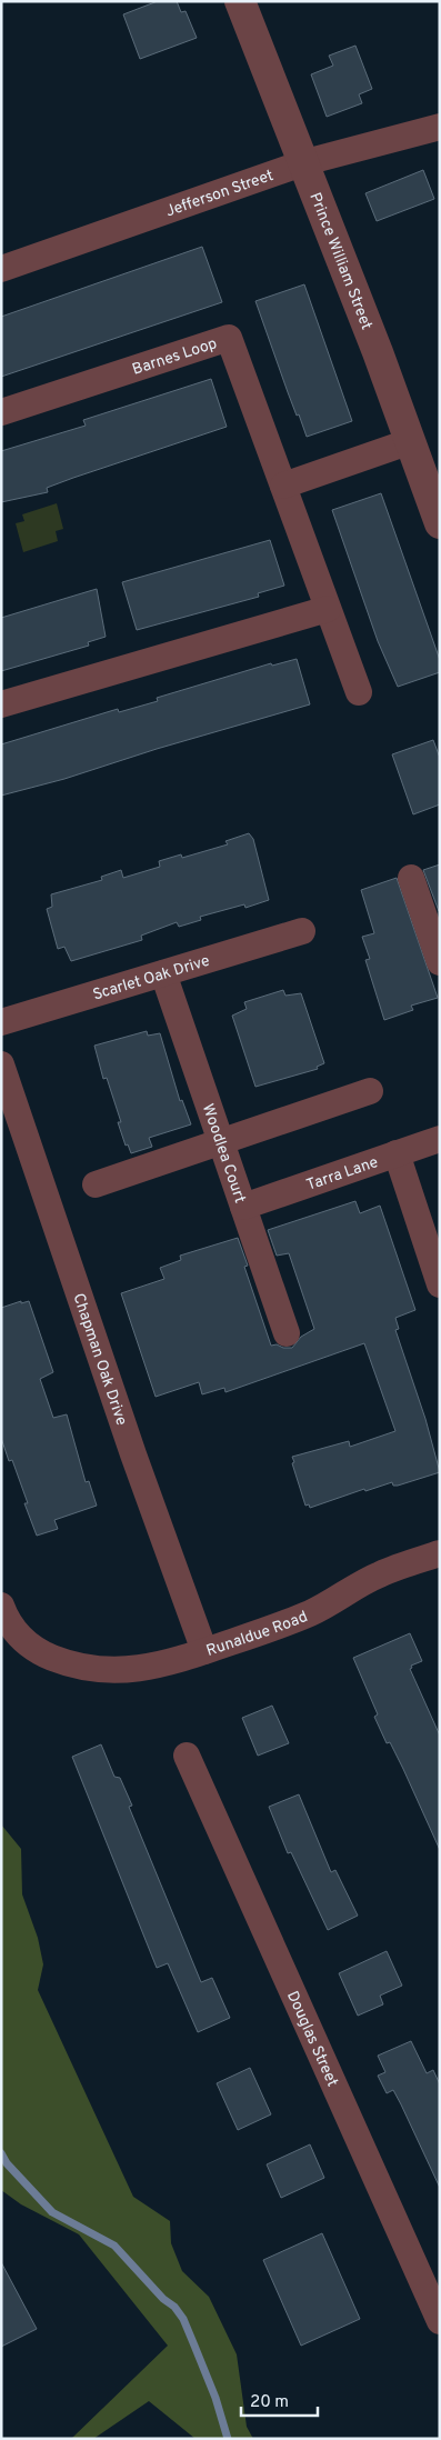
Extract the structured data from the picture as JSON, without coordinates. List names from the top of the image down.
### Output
{
  "streets": {
    "street": [
      "Jefferson Street",
      "Prince William Street",
      "Barnes Loop",
      "Scarlet Oak Drive",
      "Woodlea Court",
      "Tarra Lane",
      "Chapman Oak Drive",
      "Runaldue Road",
      "Douglas Street"
    ]
  },
  "crossings": [
    ["Jefferson Street", "Prince William Street"],
    ["Scarlet Oak Drive", "Woodlea Court"],
    ["Woodlea Court", "Tarra Lane"],
    ["Chapman Oak Drive", "Runaldue Road"]
  ],
  "scale_bar": "20 m"
}
